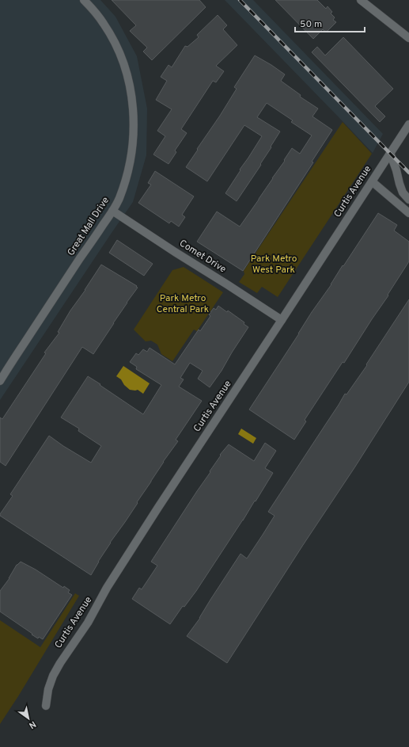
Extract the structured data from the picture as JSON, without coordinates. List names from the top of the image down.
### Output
{
  "streets": {
    "street": ["Curtis Avenue", "Great Mall Drive", "Comet Drive"]
  },
  "crossings": [
    ["Curtis Avenue", "Comet Drive"],
    ["Great Mall Drive", "Comet Drive"]
  ],
  "parks": ["Park Metro West Park", "Park Metro Central Park"],
  "scale_bar": "50 m",
  "north": "bottom right"
}
